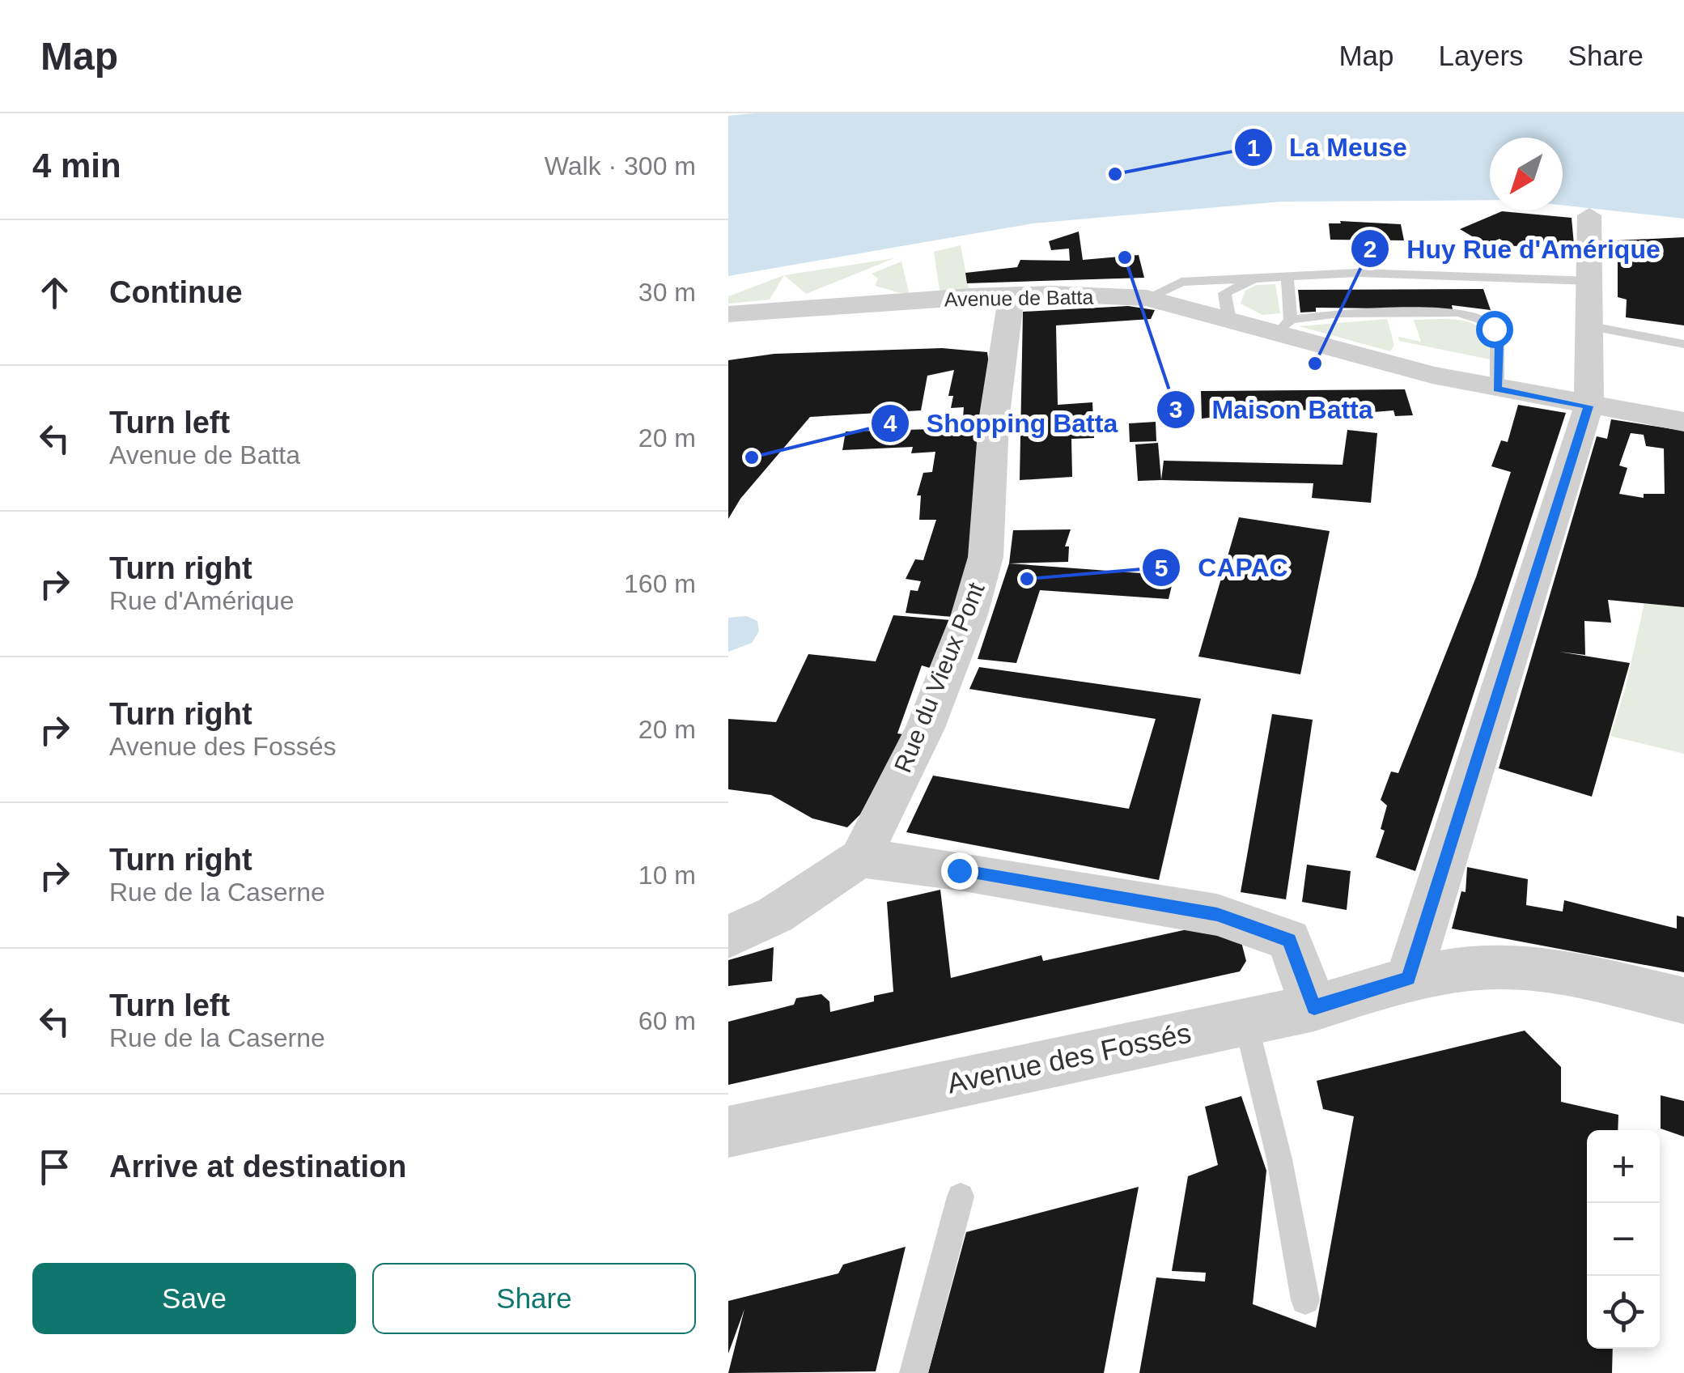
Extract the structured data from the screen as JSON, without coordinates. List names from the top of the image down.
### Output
{
  "streets": {
    "street": ["Avenue de Batta", "Rue du Vieux Pont", "Avenue des Fossés"]
  },
  "crossings": [
    ["Avenue de Batta", "Rue du Vieux Pont"]
  ],
  "places": [
    "La Meuse",
    "Maison Batta",
    "Huy Rue d'Amérique",
    "Shopping Batta",
    "CAPAC"
  ],
  "north": "bottom left",
  "page": {
    "header": "Map",
    "nav": ["Map", "Layers", "Share"],
    "heading": ["4 min", "Walk · 300 m"],
    "list": [
      ["Continue", "30 m"],
      ["Turn left", "Avenue de Batta", "20 m"],
      ["Turn right", "Rue d'Amérique", "160 m"],
      ["Turn right", "Avenue des Fossés", "20 m"],
      ["Turn right", "Rue de la Caserne", "10 m"],
      ["Turn left", "Rue de la Caserne", "60 m"],
      "Arrive at destination"
    ],
    "map_buttons": ["+", "−"],
    "buttons": ["Save", "Share"]
  }
}
